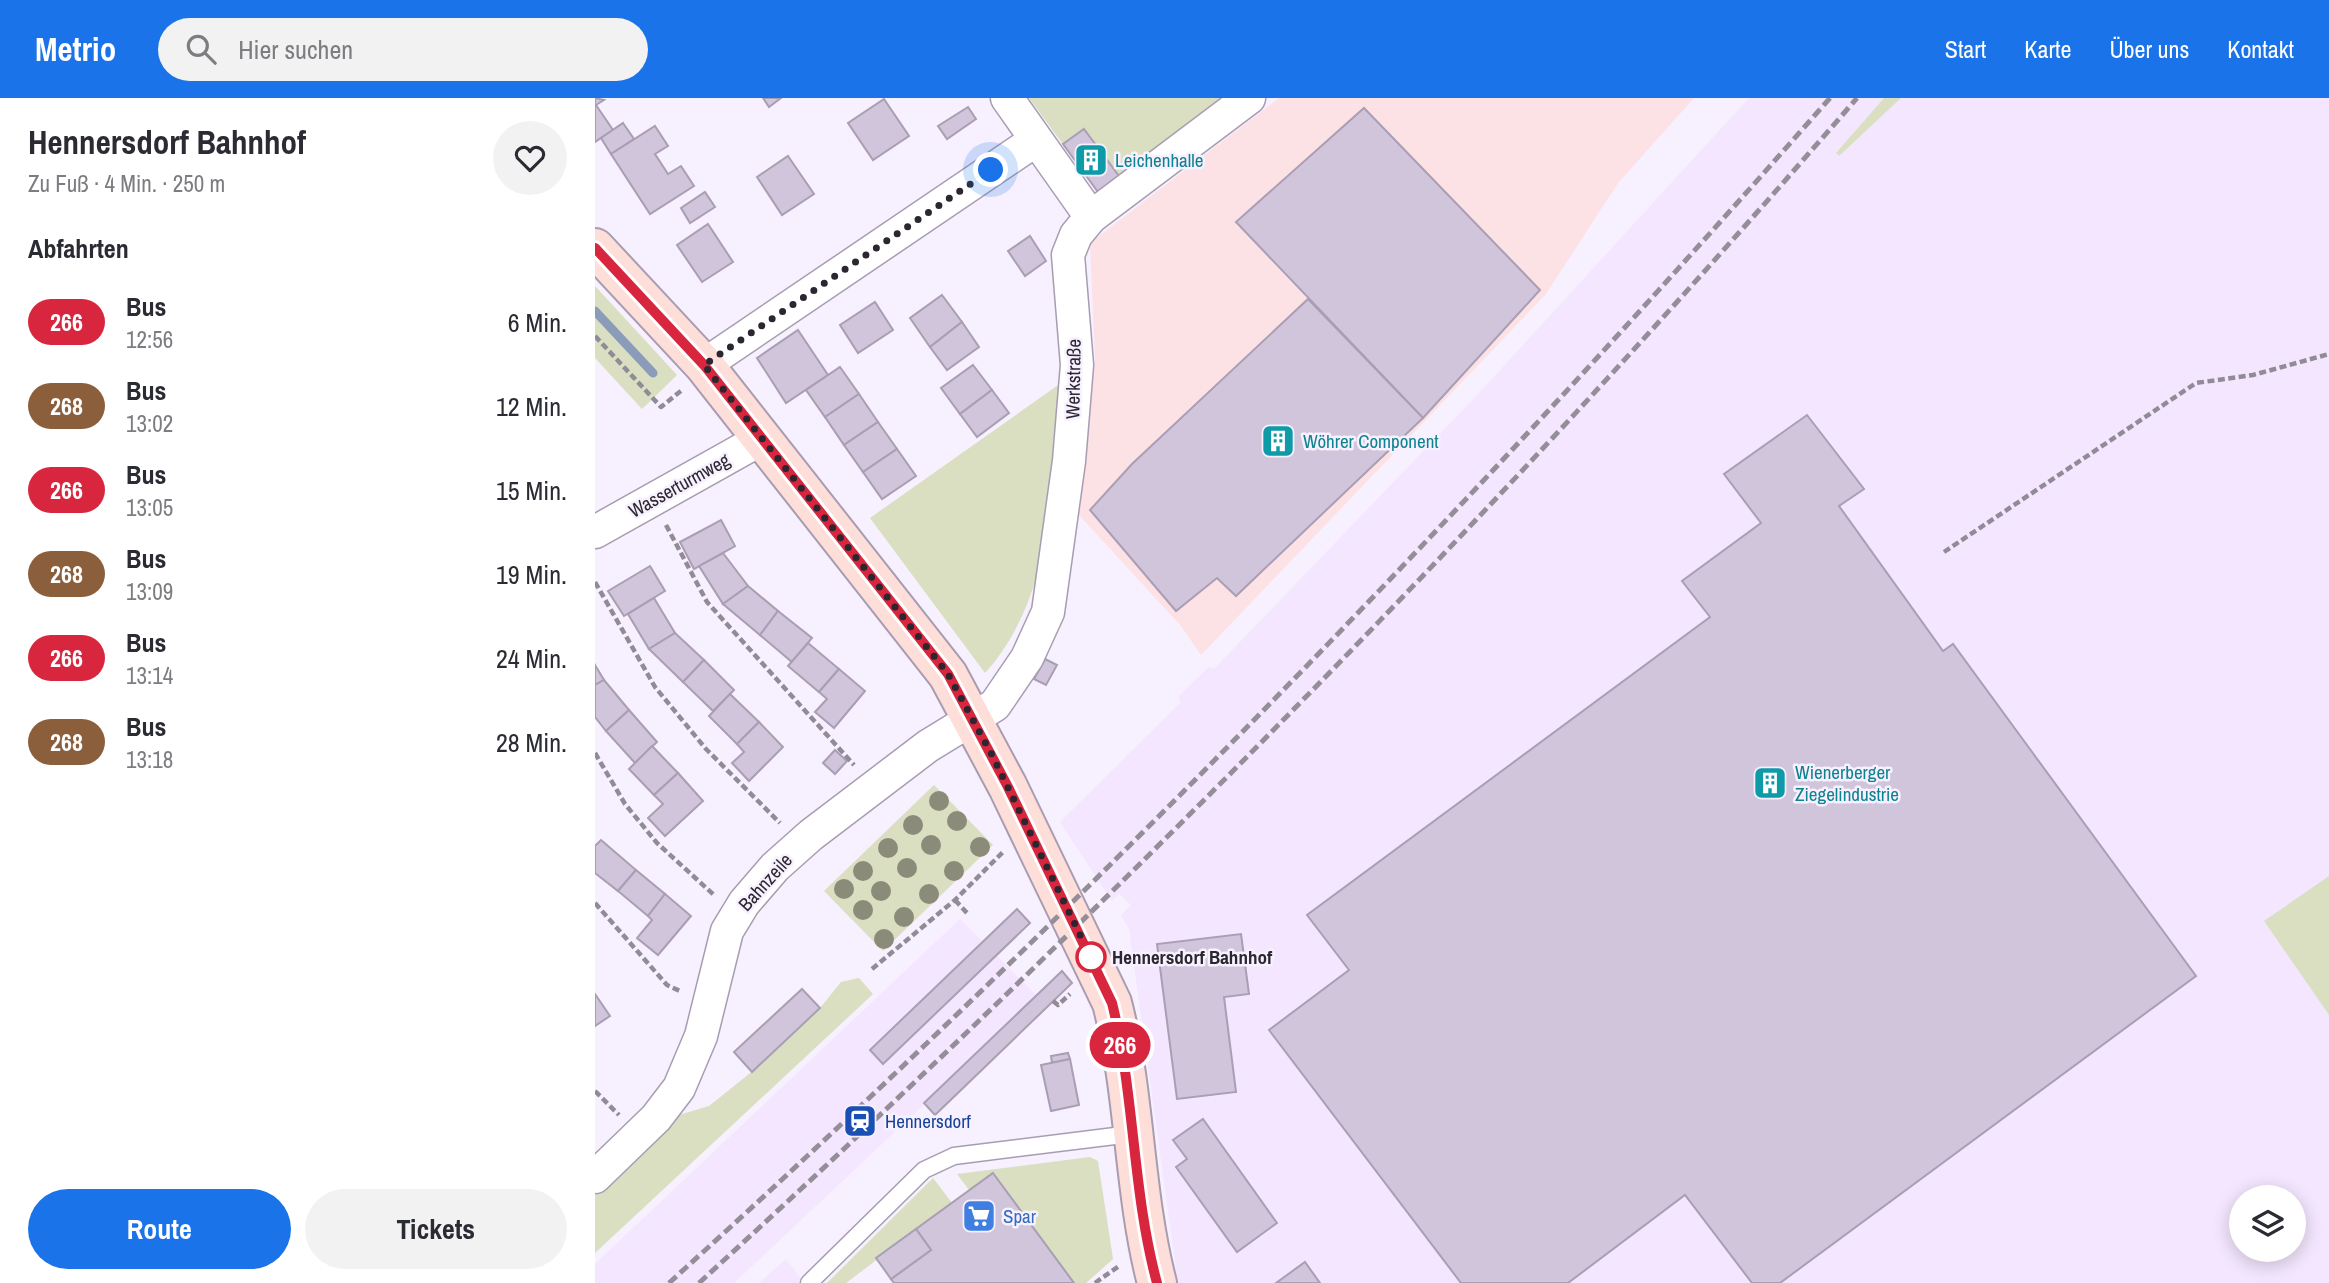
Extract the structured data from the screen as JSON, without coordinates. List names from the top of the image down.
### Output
{
  "streets": {
    "street": ["Werkstraße", "Wasserturmweg", "Bahnzeile"]
  },
  "crossings": [
    ["Werkstraße", "Bahnzeile"]
  ],
  "places": {
    "building": ["Leichenhalle", "Wöhrer Component", "Wienerberger Ziegelindustrie"],
    "other": ["Hennersdorf Bahnhof"],
    "station": ["Hennersdorf"],
    "supermarket": ["Spar"]
  },
  "lines": ["bus line 266"],
  "page": {
    "header": "Metrio",
    "search": "Hier suchen",
    "nav": [
      "Start",
      "Karte",
      "Über uns",
      "Kontakt"
    ],
    "heading": [
      ["Hennersdorf Bahnhof", "Zu Fuß · 4 Min. · 250 m"],
      "Abfahrten"
    ],
    "on_map": "266",
    "list": [
      {
        "mark": "266",
        "name": "Bus",
        "note": "12:56",
        "value": "6 Min."
      },
      {
        "mark": "268",
        "name": "Bus",
        "note": "13:02",
        "value": "12 Min."
      },
      {
        "mark": "266",
        "name": "Bus",
        "note": "13:05",
        "value": "15 Min."
      },
      {
        "mark": "268",
        "name": "Bus",
        "note": "13:09",
        "value": "19 Min."
      },
      {
        "mark": "266",
        "name": "Bus",
        "note": "13:14",
        "value": "24 Min."
      },
      {
        "mark": "268",
        "name": "Bus",
        "note": "13:18",
        "value": "28 Min."
      }
    ],
    "buttons": ["Route", "Tickets"]
  }
}
